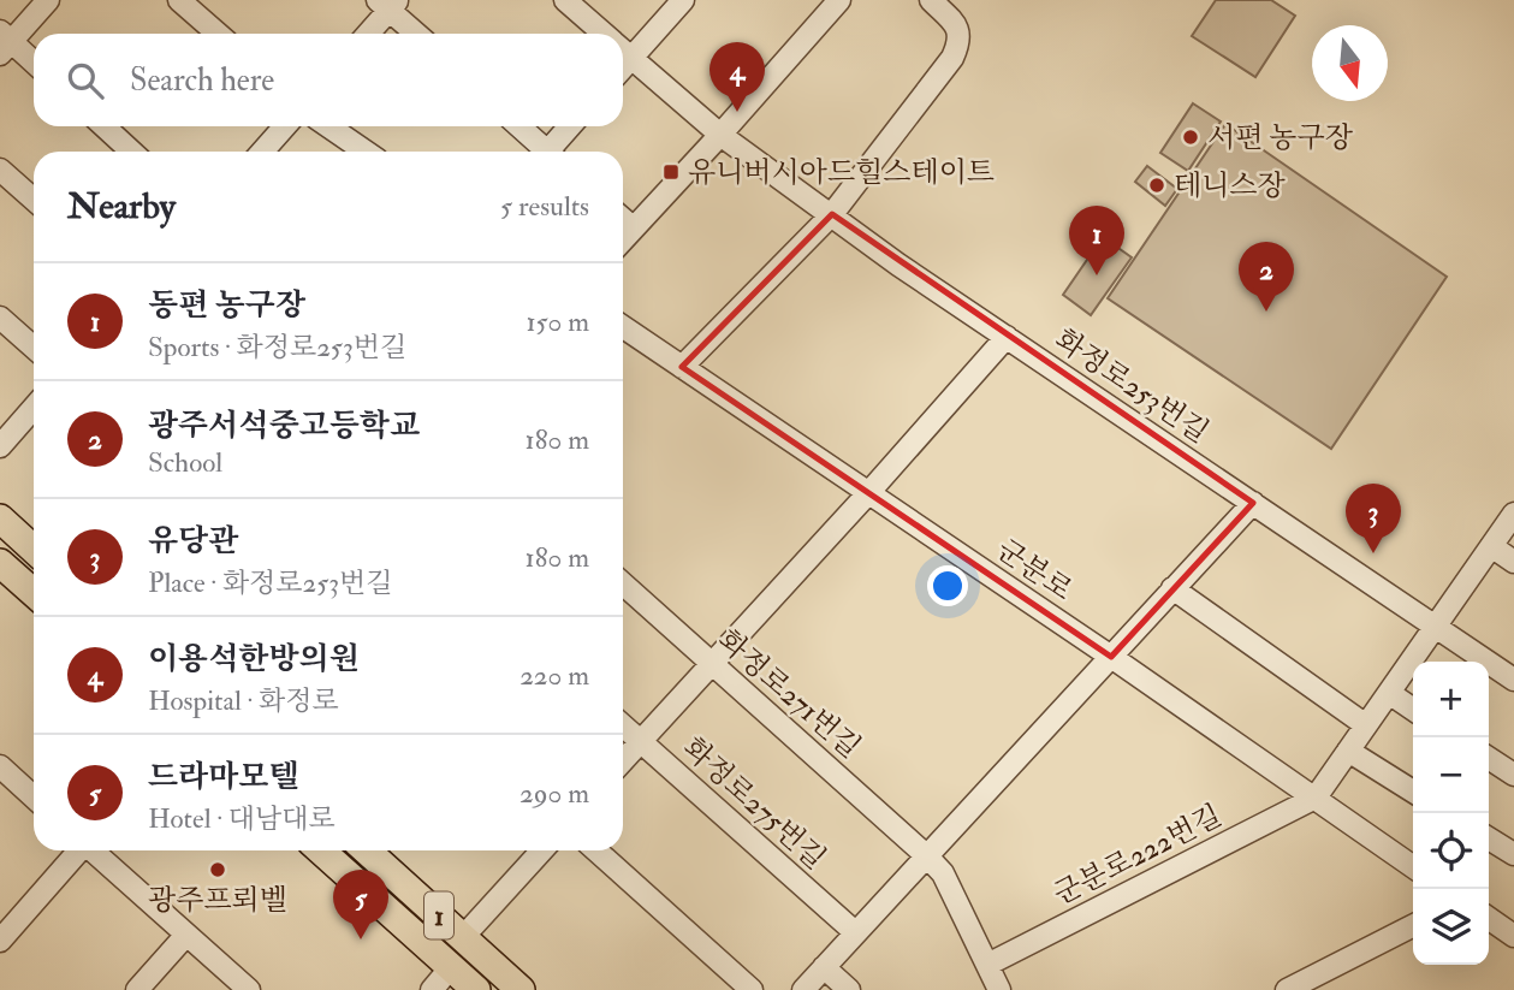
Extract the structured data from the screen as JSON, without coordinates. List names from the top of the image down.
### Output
{
  "streets": {
    "main road": ["1"],
    "street": [
      "화정로253번길",
      "군분로",
      "화정로271번길",
      "화정로275번길",
      "군분로222번길"
    ]
  },
  "crossings": [
    ["군분로", "군분로222번길"],
    ["화정로271번길", "군분로222번길"]
  ],
  "places": {
    "other": ["서편 농구장", "테니스장", "광주프뢰벨"],
    "transit": ["유니버시아드힐스테이트"]
  },
  "north": "bottom",
  "page": {
    "search": "Search here",
    "pins": [
      "4",
      "1",
      "2",
      "3",
      "5"
    ],
    "heading": ["Nearby", "5 results"],
    "list": [
      {
        "mark": "1",
        "name": "동편 농구장",
        "note": "Sports · 화정로253번길",
        "value": "150 m"
      },
      {
        "mark": "2",
        "name": "광주서석중고등학교",
        "note": "School",
        "value": "180 m"
      },
      {
        "mark": "3",
        "name": "유당관",
        "note": "Place · 화정로253번길",
        "value": "180 m"
      },
      {
        "mark": "4",
        "name": "이용석한방의원",
        "note": "Hospital · 화정로",
        "value": "220 m"
      },
      {
        "mark": "5",
        "name": "드라마모텔",
        "note": "Hotel · 대남대로",
        "value": "290 m"
      }
    ],
    "map_buttons": ["+", "−"]
  }
}
